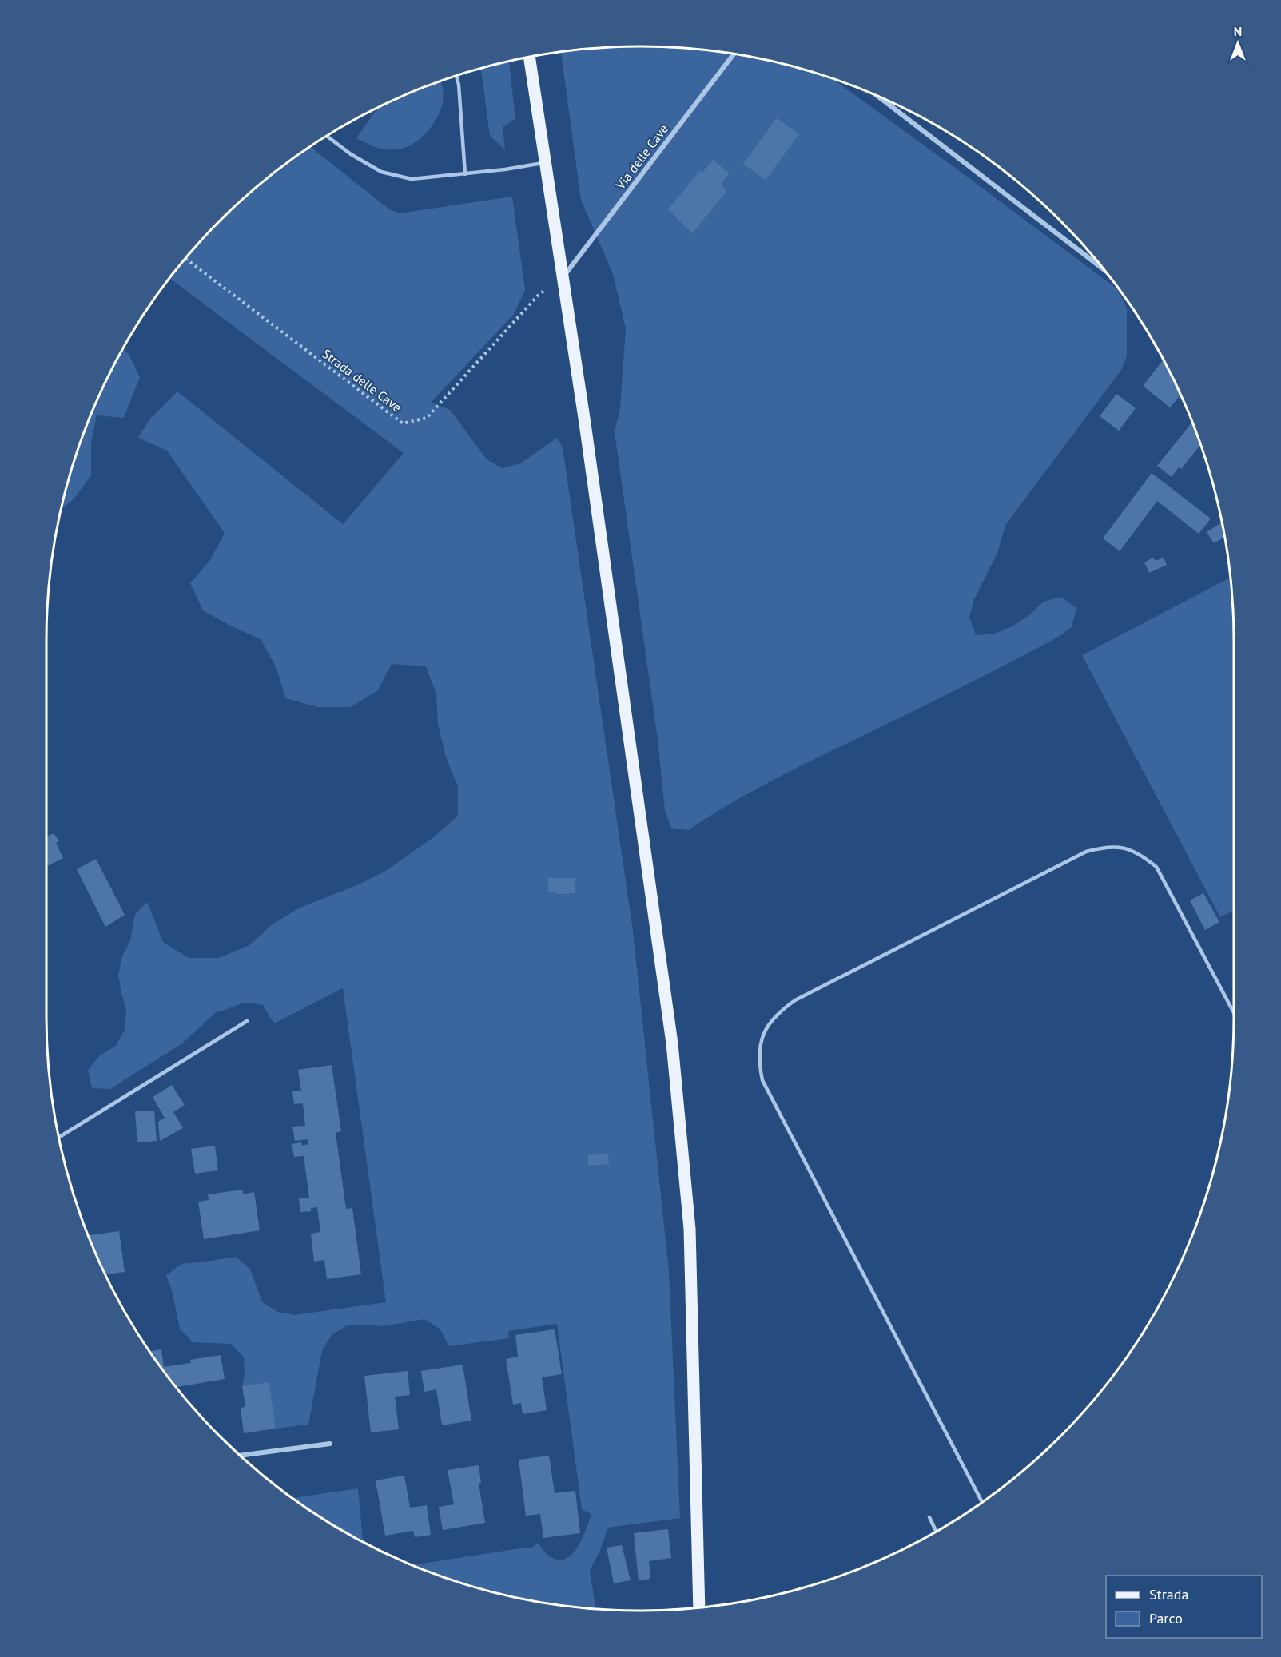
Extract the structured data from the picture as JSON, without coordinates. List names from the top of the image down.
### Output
{
  "streets": {
    "street": ["Via delle Cave"],
    "path": ["Strada delle Cave"]
  },
  "crossings": [
    ["Via delle Cave", "Strada delle Cave"]
  ],
  "legend": ["Strada", "Parco"],
  "north": "top"
}
